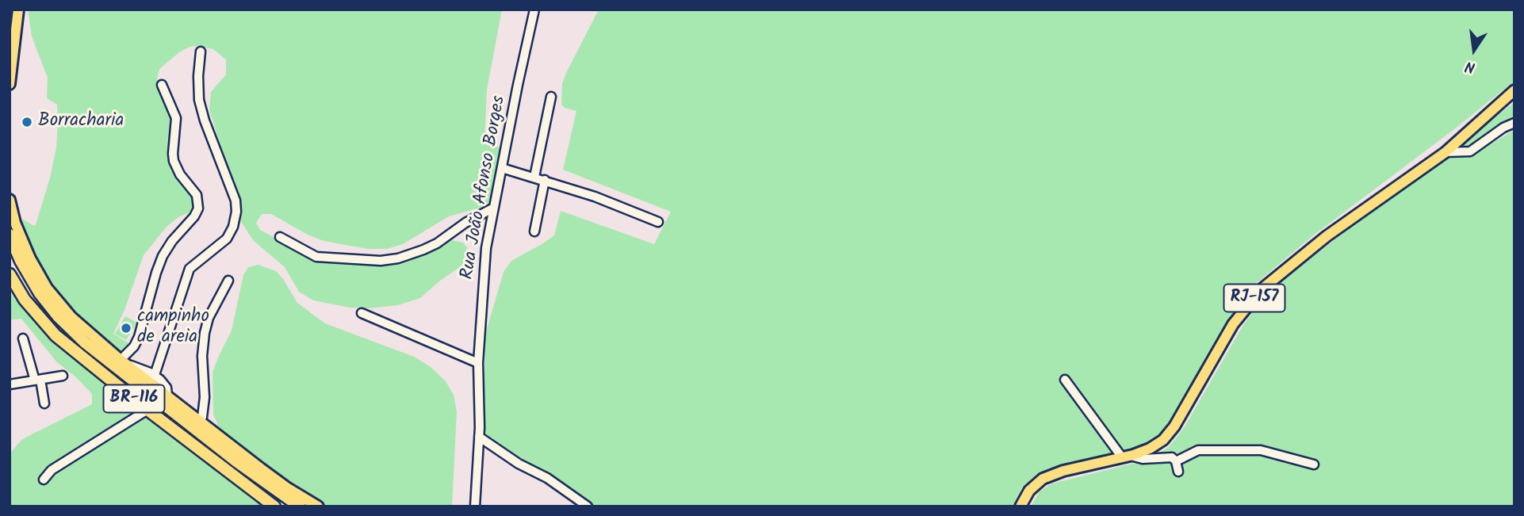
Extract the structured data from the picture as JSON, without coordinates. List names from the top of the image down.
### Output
{
  "streets": {
    "highway": ["BR-116"],
    "main road": ["RJ-157"],
    "street": ["Rua João Afonso Borges"]
  },
  "places": ["Borracharia", "campinho de areia"],
  "north": "bottom"
}
